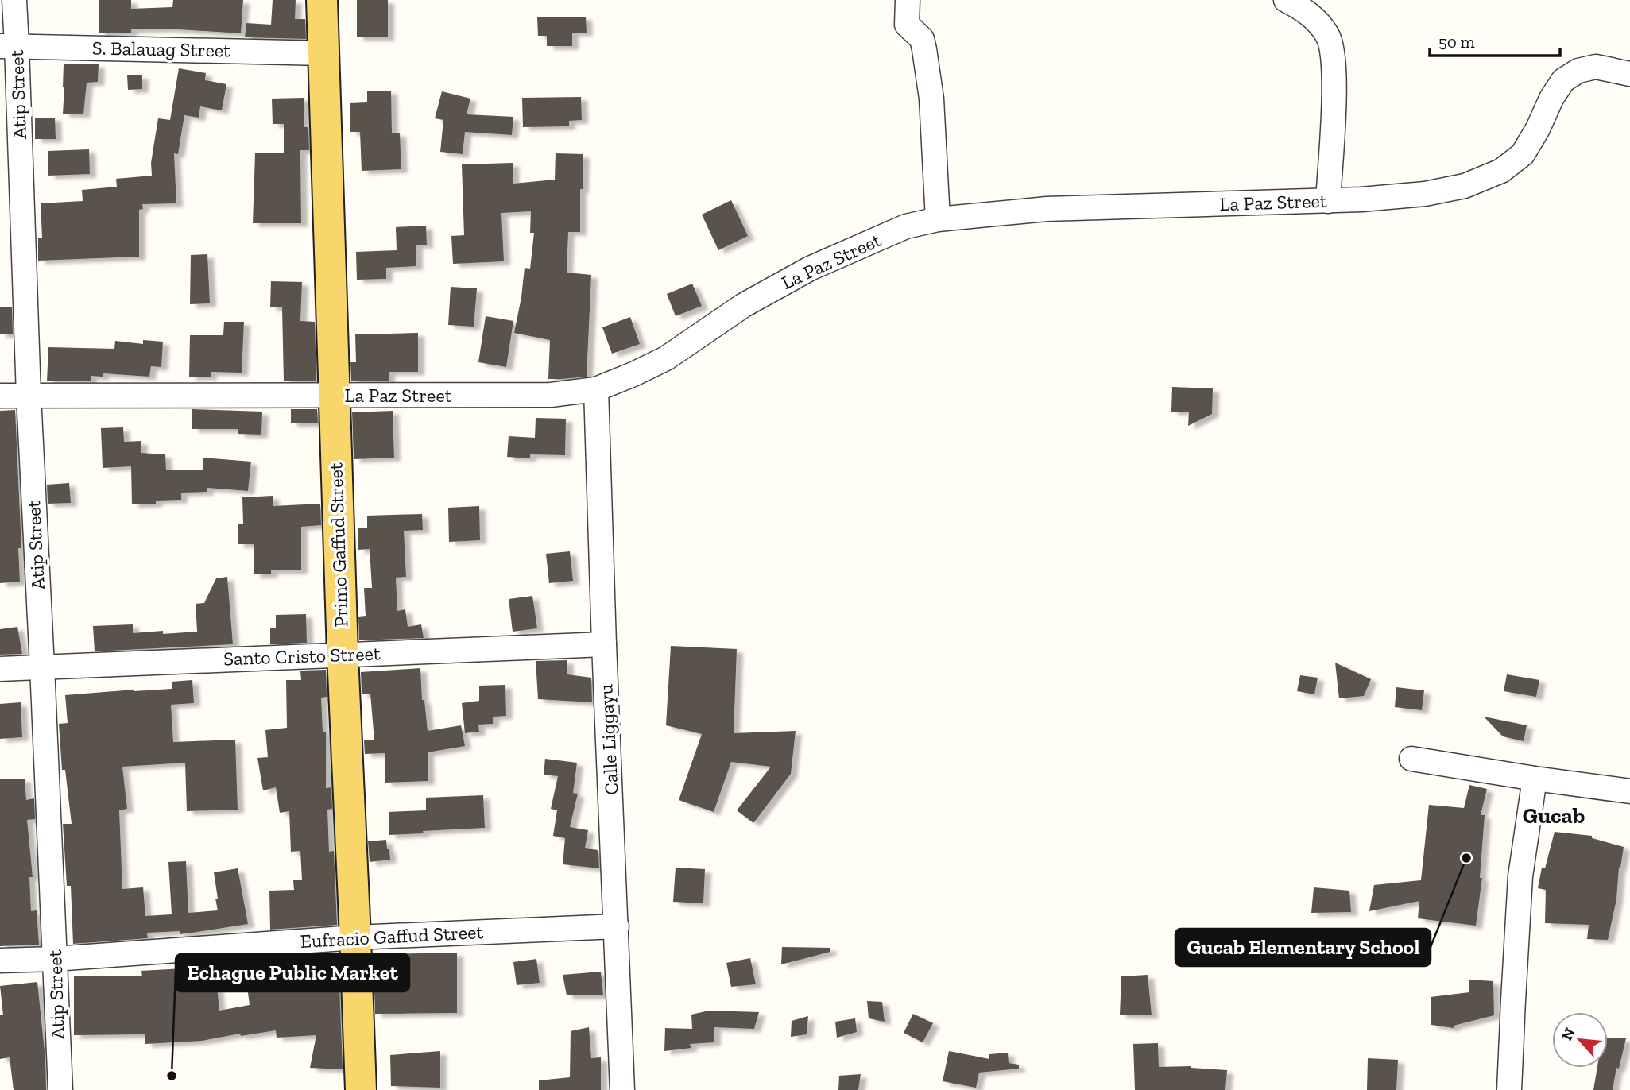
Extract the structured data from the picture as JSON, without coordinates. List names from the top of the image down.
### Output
{
  "streets": {
    "main road": ["Primo Gaffud Street"],
    "street": [
      "S. Balauag Street",
      "Atip Street",
      "La Paz Street",
      "Santo Cristo Street",
      "Calle Liggayu",
      "Eufracio Gaffud Street"
    ]
  },
  "crossings": [
    ["S. Balauag Street", "Atip Street"],
    ["S. Balauag Street", "Primo Gaffud Street"],
    ["Atip Street", "La Paz Street"],
    ["Atip Street", "Santo Cristo Street"],
    ["Atip Street", "Eufracio Gaffud Street"],
    ["La Paz Street", "Primo Gaffud Street"],
    ["La Paz Street", "Calle Liggayu"],
    ["Primo Gaffud Street", "Santo Cristo Street"],
    ["Primo Gaffud Street", "Eufracio Gaffud Street"],
    ["Santo Cristo Street", "Calle Liggayu"],
    ["Calle Liggayu", "Eufracio Gaffud Street"]
  ],
  "districts": ["Gucab"],
  "places": ["Gucab Elementary School", "Echague Public Market"],
  "scale_bar": "50 m",
  "north": "top left"
}
